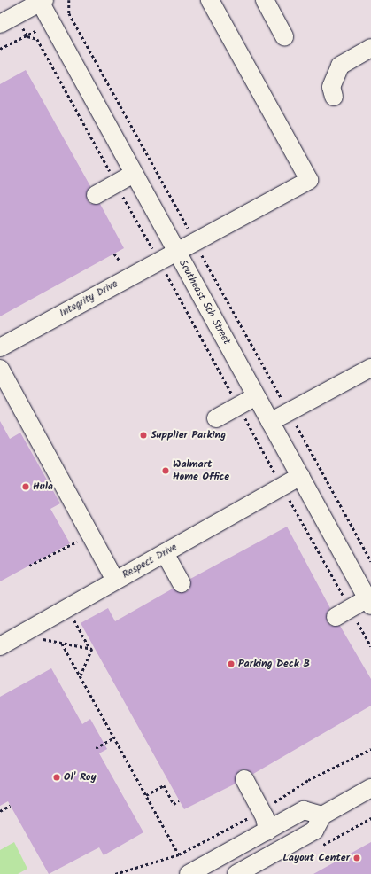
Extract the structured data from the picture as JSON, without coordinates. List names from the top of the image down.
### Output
{
  "streets": {
    "street": ["Integrity Drive", "Southeast 5th Street", "Respect Drive"]
  },
  "crossings": [
    ["Integrity Drive", "Southeast 5th Street"],
    ["Southeast 5th Street", "Respect Drive"]
  ],
  "places": [
    "Supplier Parking",
    "Walmart Home Office",
    "Hula",
    "Parking Deck B",
    "Ol' Roy",
    "Layout Center"
  ]
}
